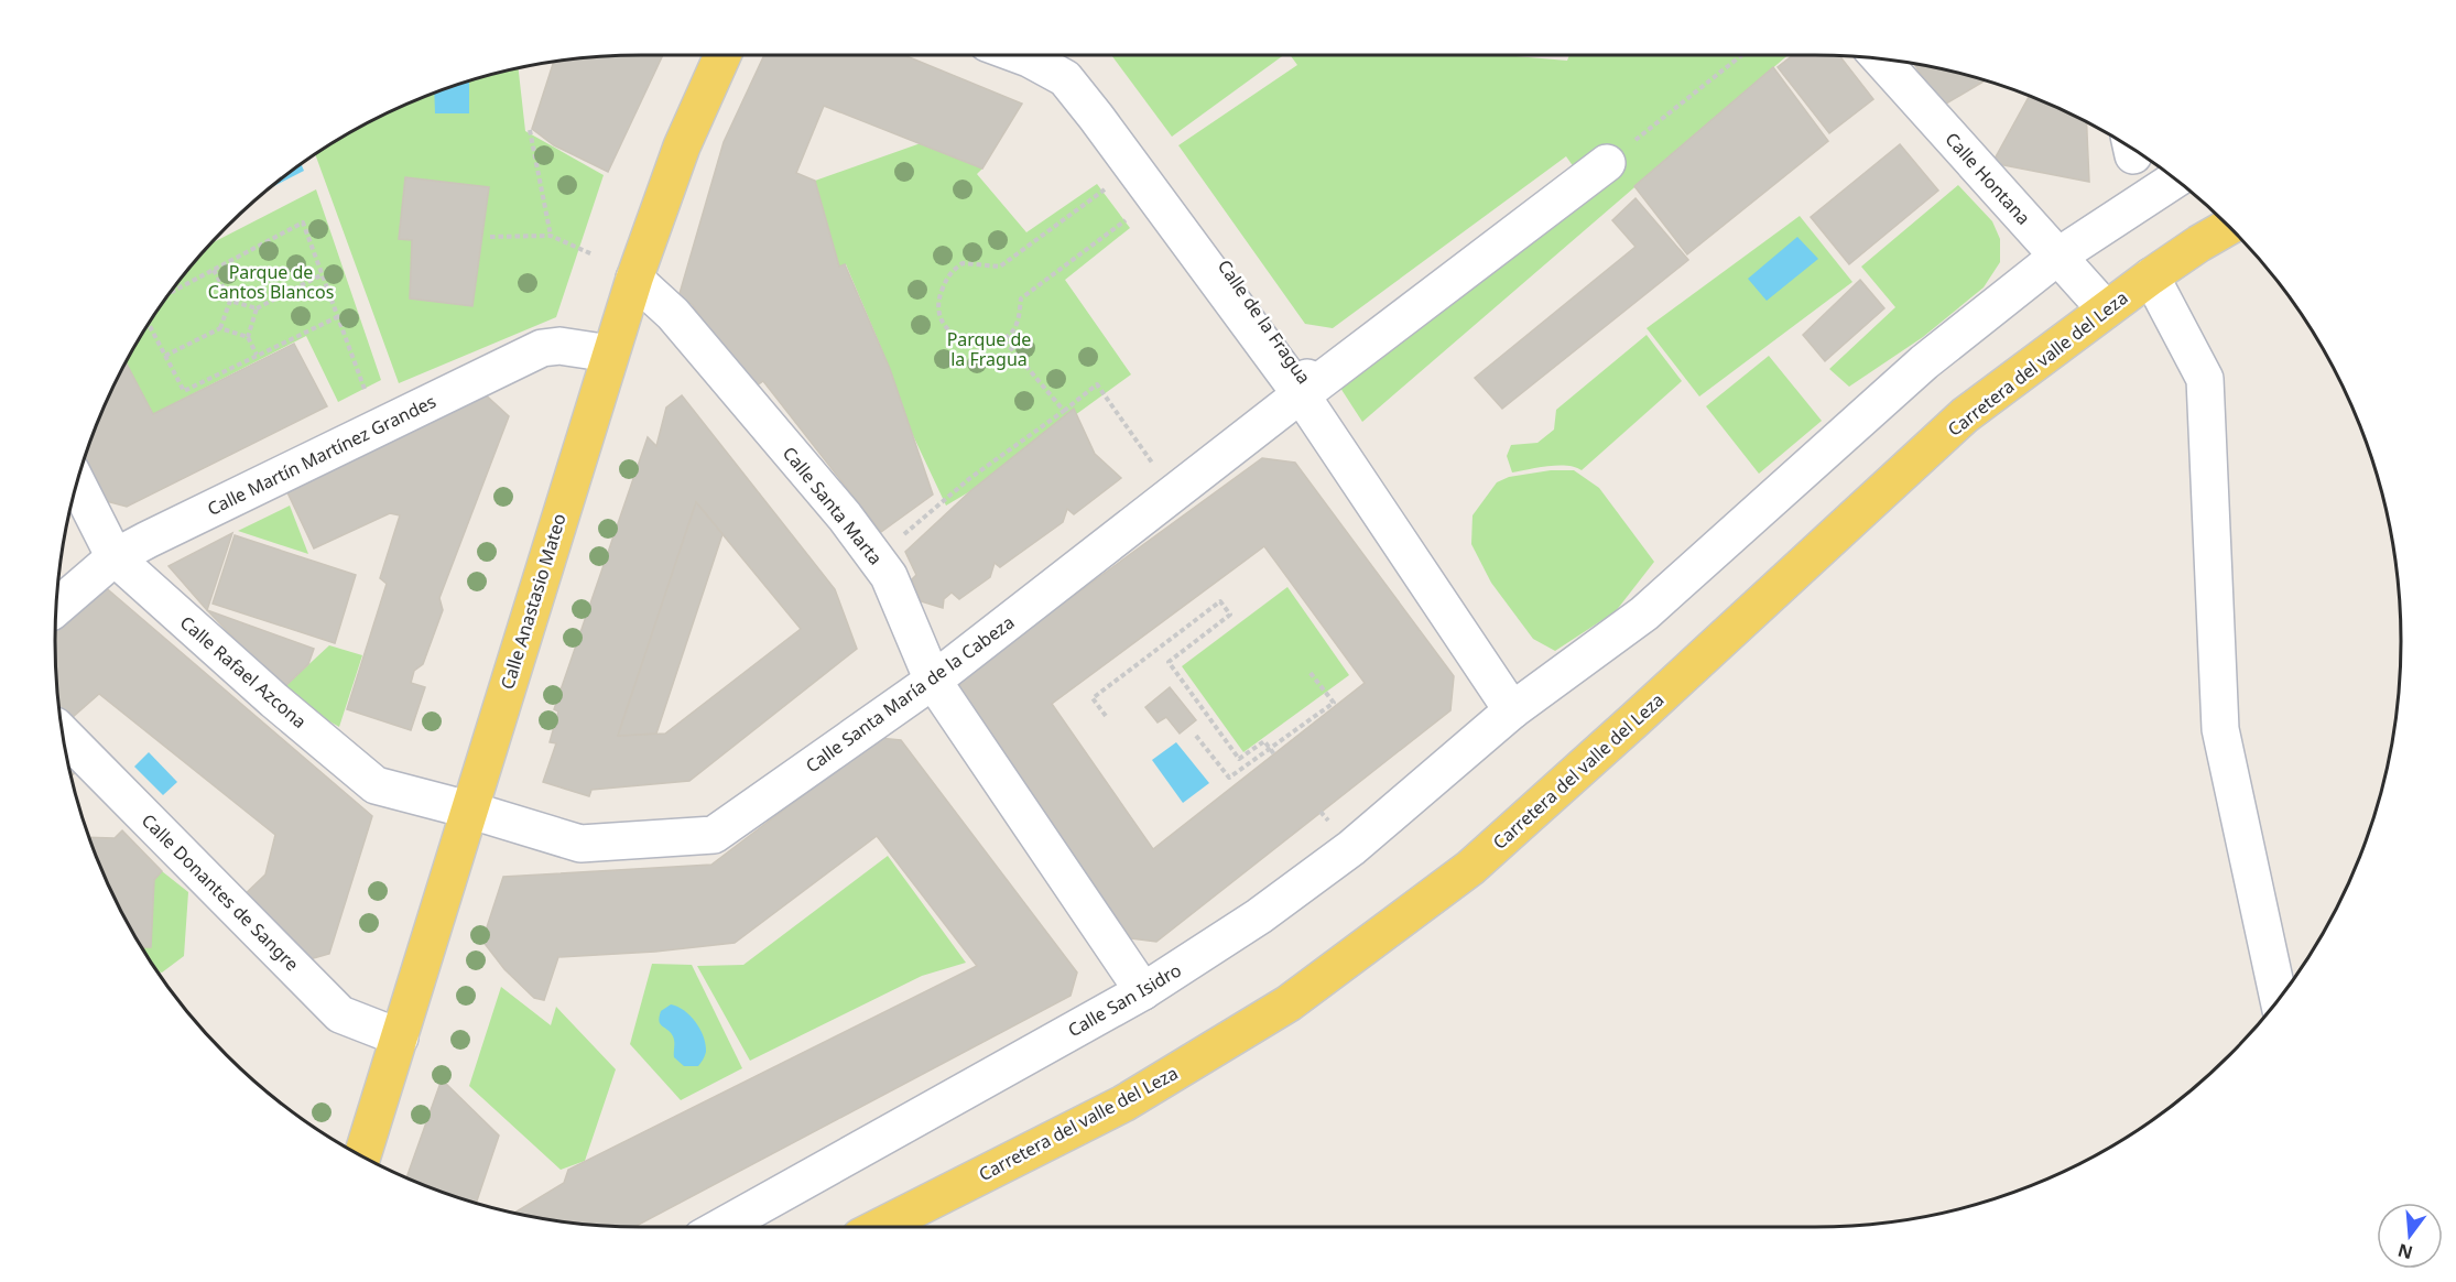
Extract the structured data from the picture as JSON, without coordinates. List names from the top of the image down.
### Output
{
  "streets": {
    "main road": ["Carretera del valle del Leza", "Calle Anastasio Mateo"],
    "street": [
      "Calle Hontana",
      "Calle de la Fragua",
      "Calle Martín Martínez Grandes",
      "Calle Santa Marta",
      "Calle Rafael Azcona",
      "Calle Santa María de la Cabeza",
      "Calle Donantes de Sangre",
      "Calle San Isidro"
    ]
  },
  "crossings": [
    ["Calle Hontana", "Carretera del valle del Leza"],
    ["Calle Hontana", "Calle San Isidro"],
    ["Calle de la Fragua", "Calle Santa María de la Cabeza"],
    ["Calle de la Fragua", "Calle San Isidro"],
    ["Calle Martín Martínez Grandes", "Calle Anastasio Mateo"],
    ["Calle Martín Martínez Grandes", "Calle Rafael Azcona"],
    ["Calle Santa Marta", "Calle Anastasio Mateo"],
    ["Calle Santa Marta", "Calle Santa María de la Cabeza"],
    ["Calle Santa Marta", "Calle San Isidro"],
    ["Calle Anastasio Mateo", "Calle Rafael Azcona"],
    ["Calle Anastasio Mateo", "Calle Santa María de la Cabeza"],
    ["Calle Anastasio Mateo", "Calle Donantes de Sangre"],
    ["Calle Rafael Azcona", "Calle Santa María de la Cabeza"]
  ],
  "parks": ["Parque de Cantos Blancos", "Parque de la Fragua"],
  "north": "bottom"
}
